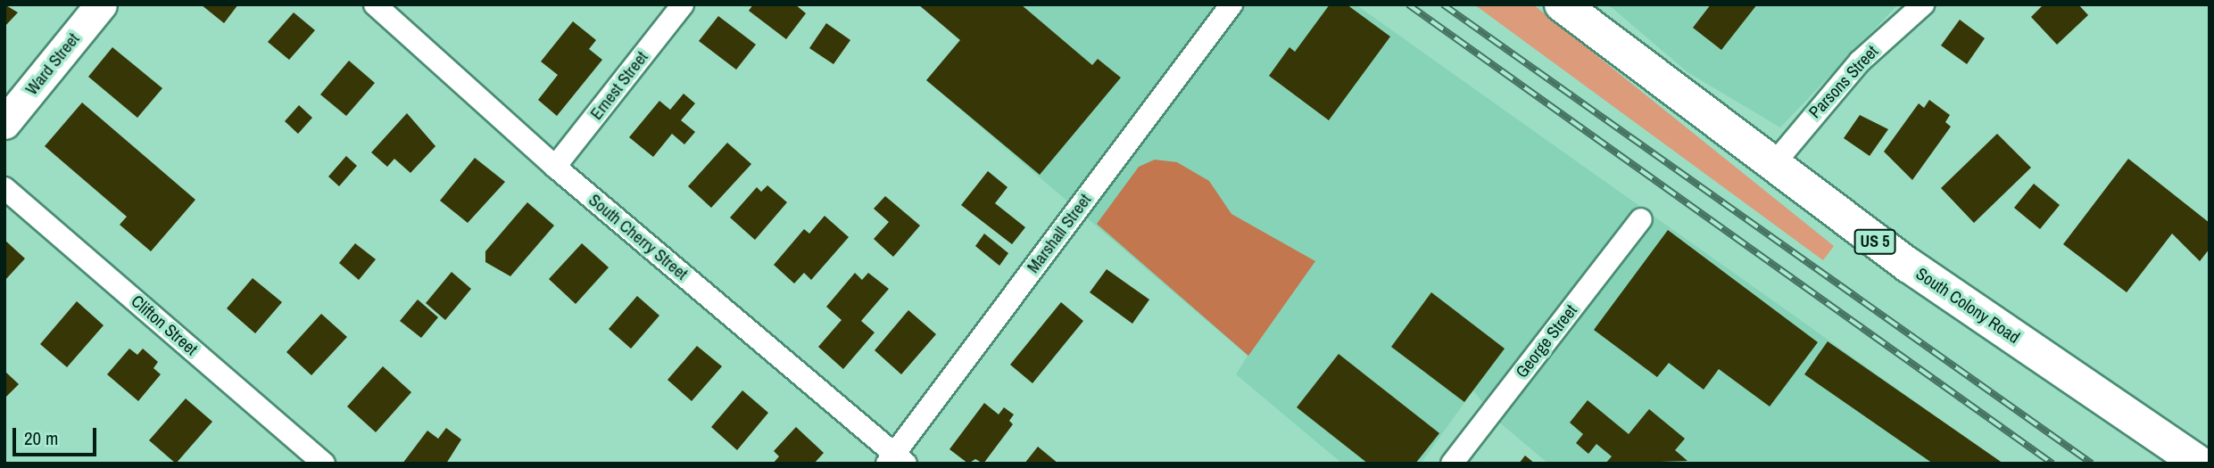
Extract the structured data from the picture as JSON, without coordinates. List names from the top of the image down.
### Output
{
  "streets": {
    "main road": ["US 5", "South Colony Road"],
    "street": [
      "Ward Street",
      "Parsons Street",
      "Ernest Street",
      "Marshall Street",
      "South Cherry Street",
      "Clifton Street",
      "George Street"
    ]
  },
  "crossings": [
    ["Parsons Street", "South Colony Road"],
    ["Ernest Street", "South Cherry Street"],
    ["Marshall Street", "South Cherry Street"]
  ],
  "scale_bar": "20 m"
}
